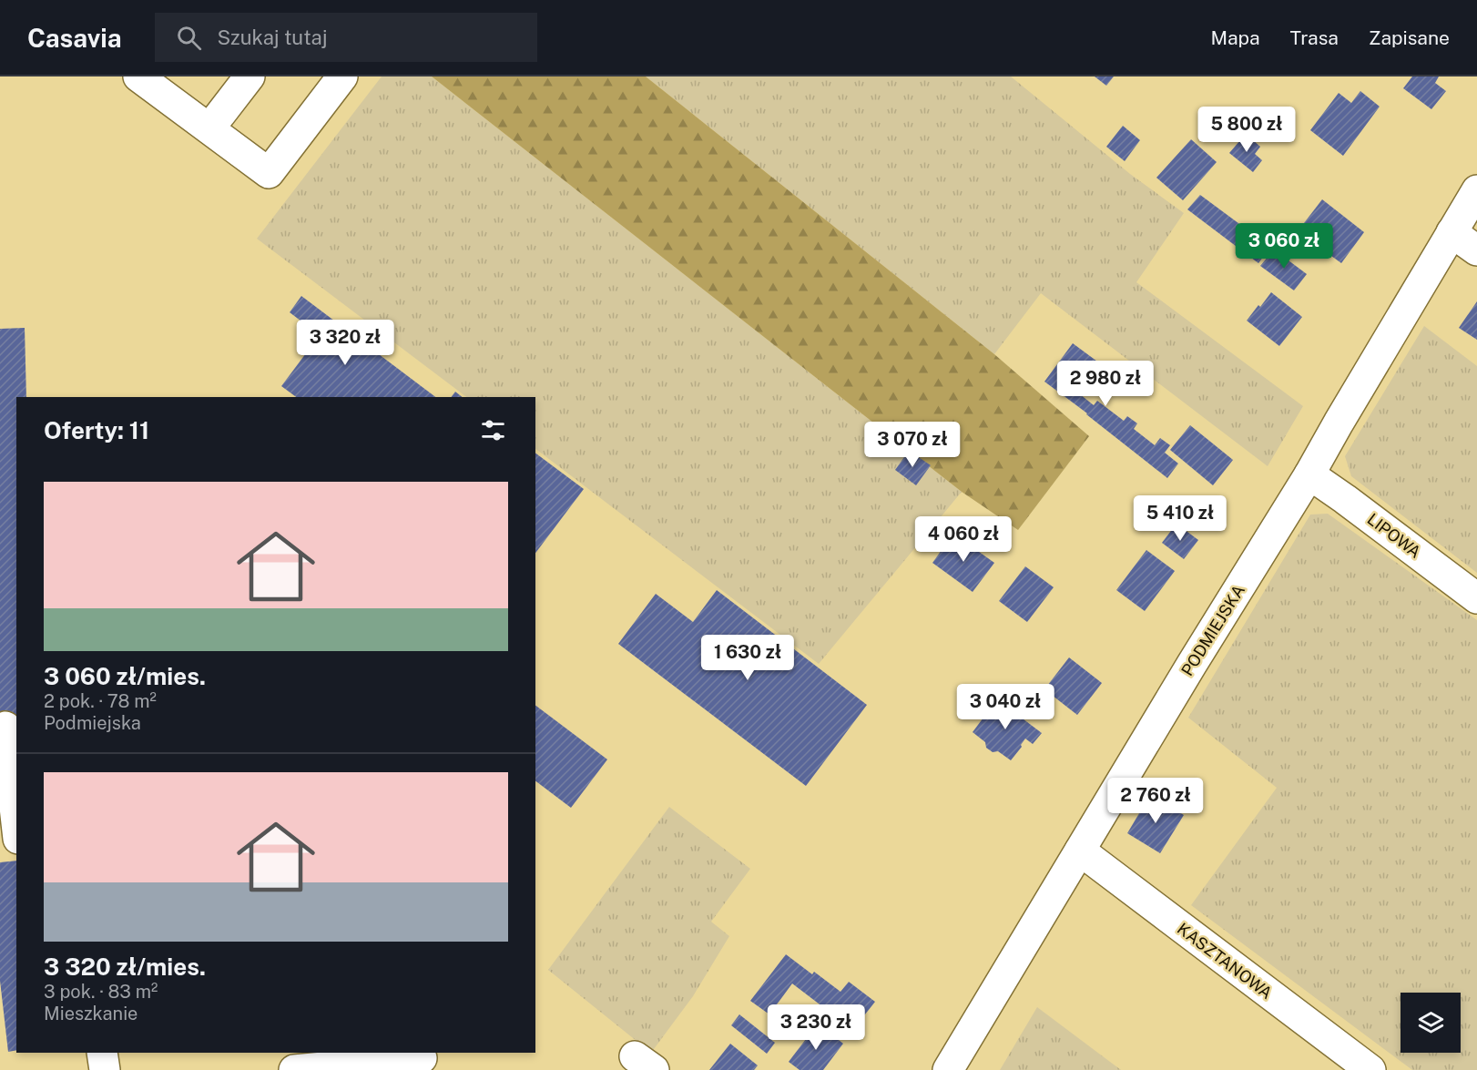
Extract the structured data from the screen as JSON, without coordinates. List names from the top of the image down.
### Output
{
  "streets": {
    "street": ["LIPOWA", "PODMIEJSKA", "KASZTANOWA"]
  },
  "crossings": [
    ["LIPOWA", "PODMIEJSKA"],
    ["PODMIEJSKA", "KASZTANOWA"]
  ],
  "page": {
    "header": "Casavia",
    "search": "Szukaj tutaj",
    "nav": ["Mapa", "Trasa", "Zapisane"],
    "price": [
      "5 800 zł",
      "3 060 zł",
      "3 320 zł",
      "2 980 zł",
      "3 070 zł",
      "5 410 zł",
      "4 060 zł",
      "1 630 zł",
      "3 040 zł",
      "2 760 zł",
      "3 230 zł"
    ],
    "heading": "Oferty: 11",
    "list": [
      {
        "name": "3 060 zł/mies.",
        "note": "2 pok. · 78 m² · Podmiejska"
      },
      {
        "name": "3 320 zł/mies.",
        "note": "3 pok. · 83 m² · Mieszkanie"
      }
    ]
  }
}
